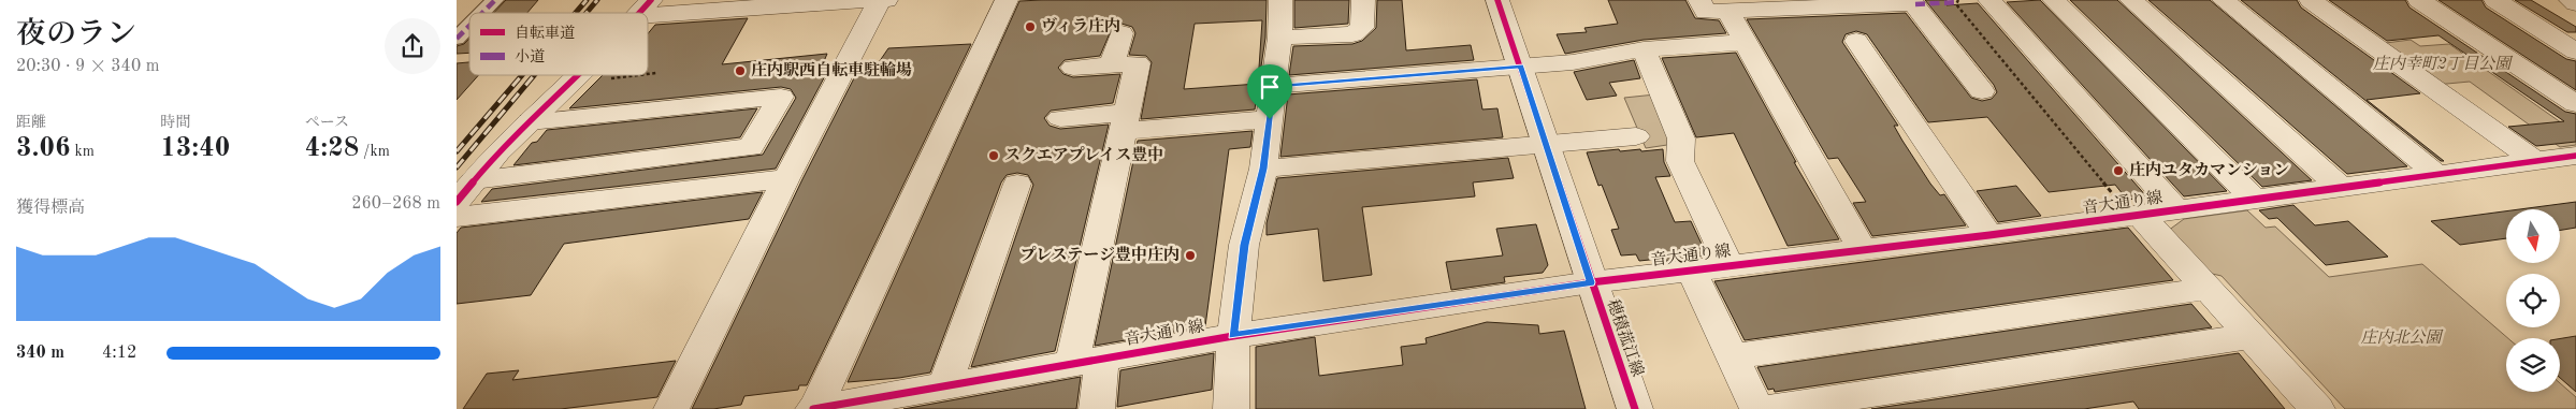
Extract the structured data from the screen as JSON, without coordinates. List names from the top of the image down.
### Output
{
  "streets": {
    "street": ["音大通り線", "穂積菰江線"]
  },
  "crossings": [
    ["音大通り線", "穂積菰江線"]
  ],
  "parks": ["庄内幸町2丁目公園", "庄内北公園"],
  "places": [
    "ヴィラ庄内",
    "庄内駅西自転車駐輪場",
    "スクエアプレイス豊中",
    "庄内ユタカマンション",
    "プレステージ豊中庄内"
  ],
  "legend": ["自転車道", "小道"],
  "north": "bottom",
  "page": {
    "heading": ["夜のラン", "20:30 · 9 × 340 m"],
    "stats": [
      ["距離", "3.06 km"],
      ["時間", "13:40"],
      ["ペース", "4:28 /km"]
    ],
    "chart": ["獲得標高", "260–268 m"],
    "list": [
      {
        "name": "340 m",
        "note": "4:12"
      }
    ]
  }
}
